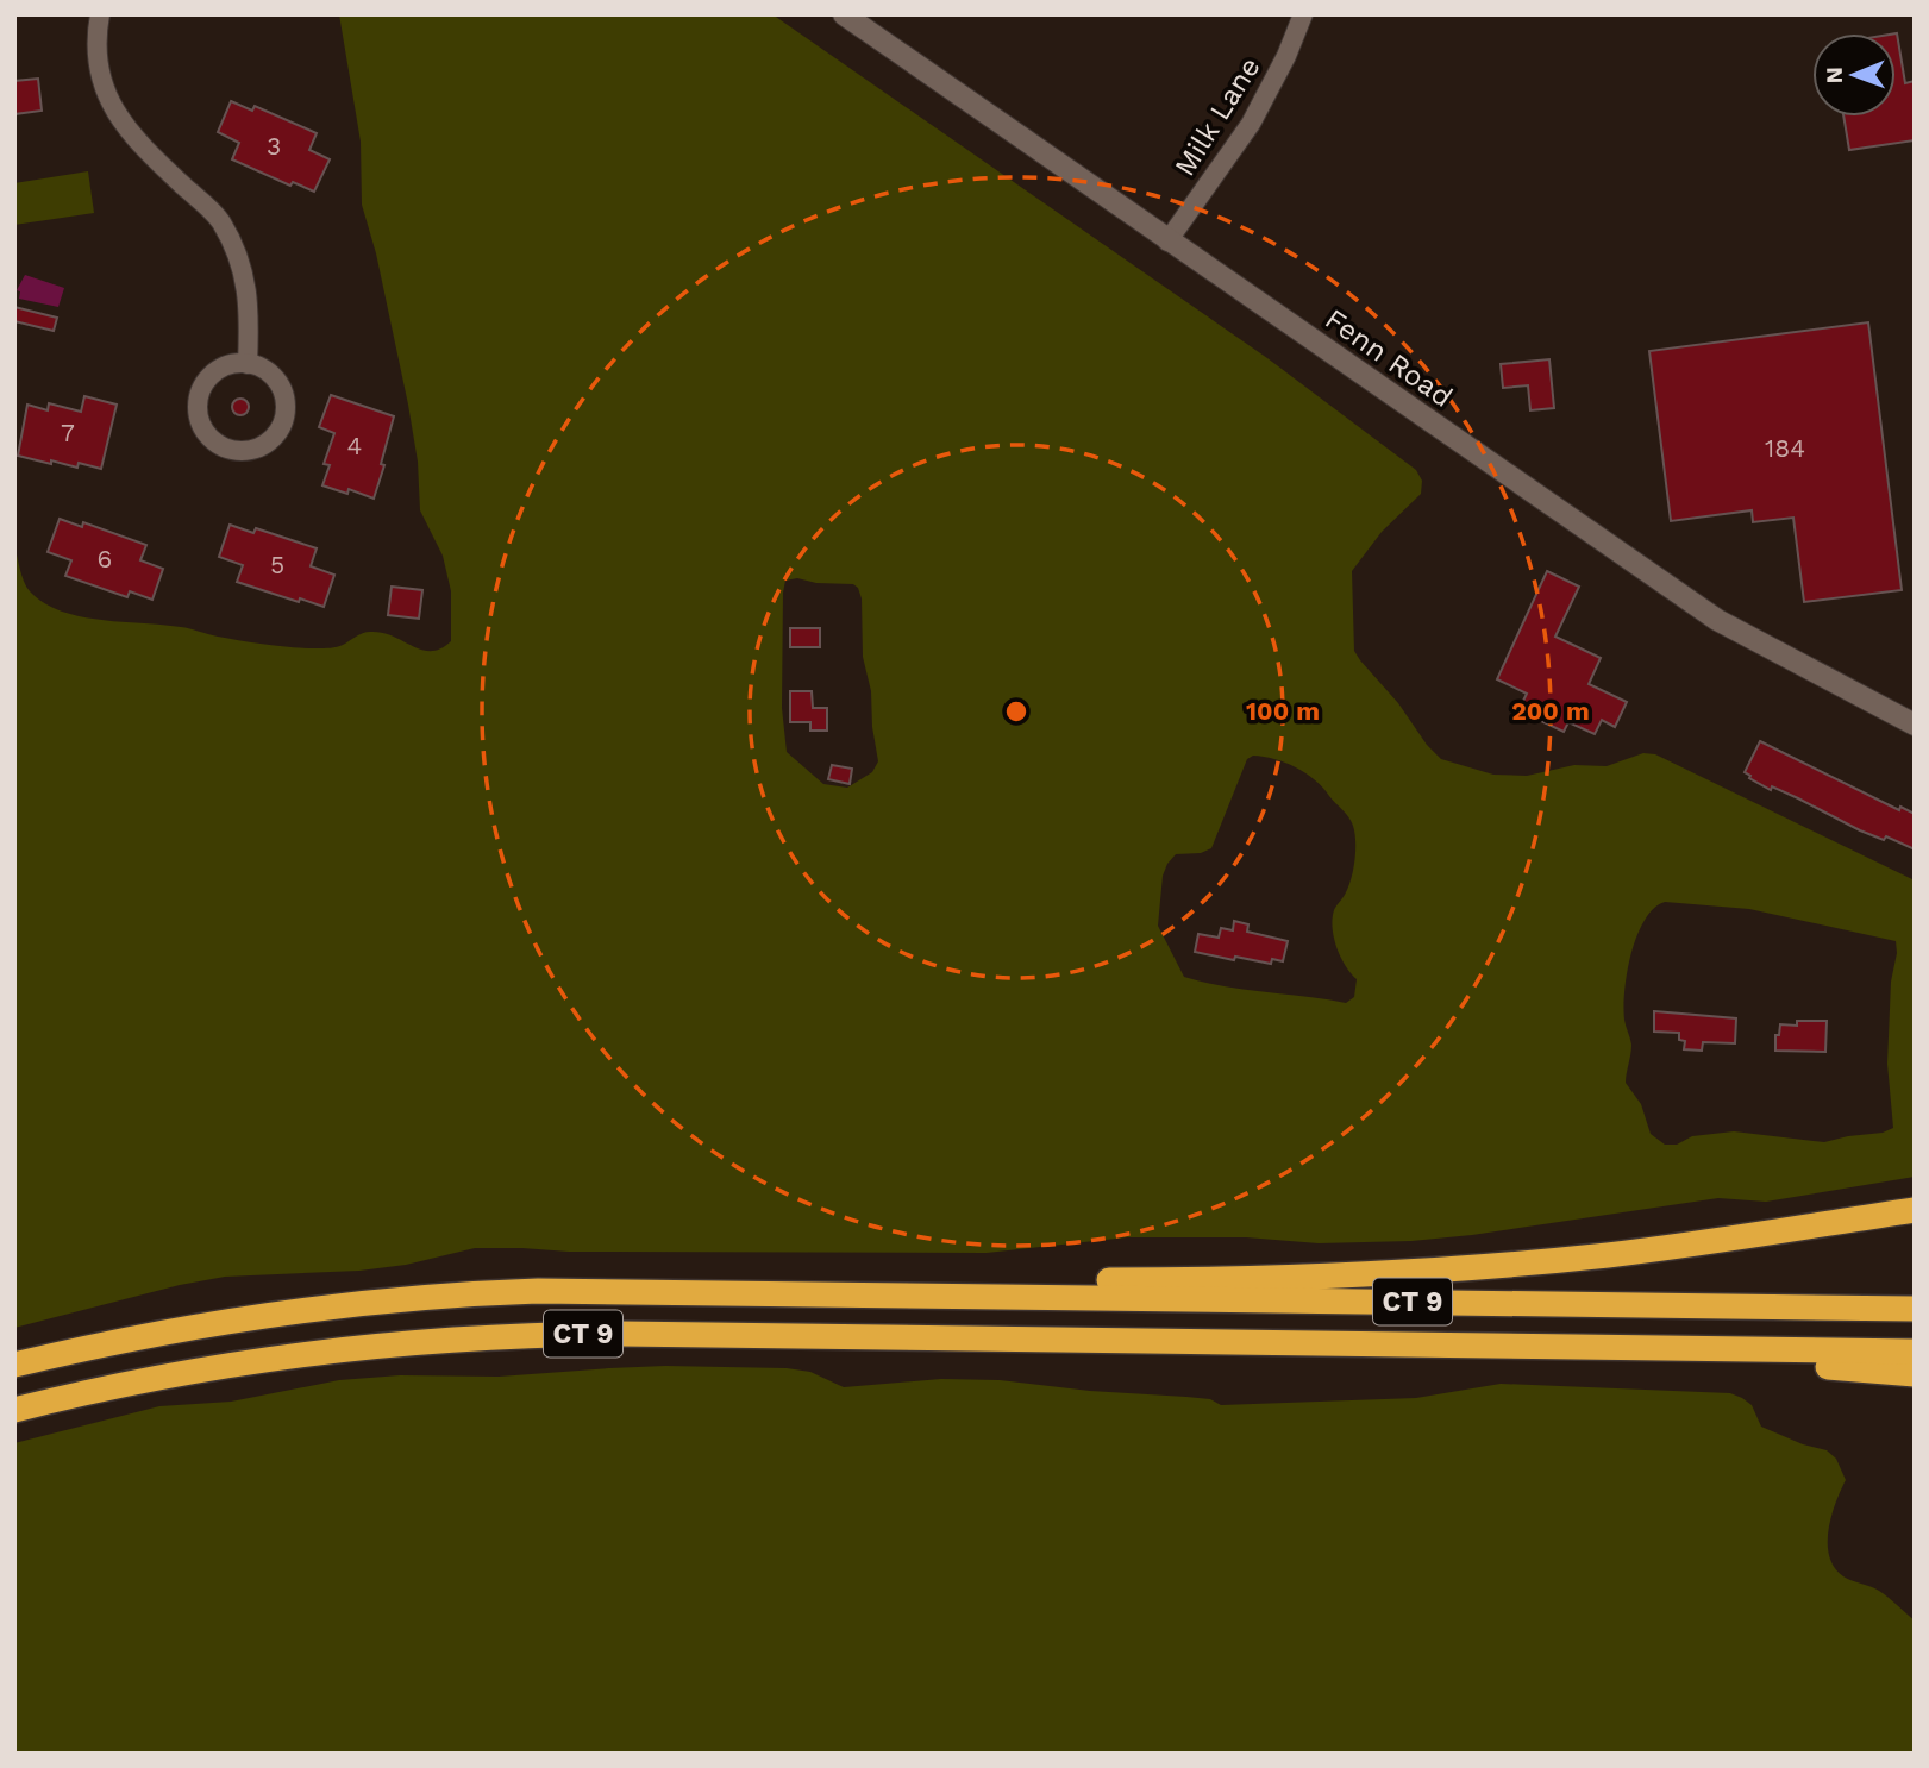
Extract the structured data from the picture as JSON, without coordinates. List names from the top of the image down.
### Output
{
  "streets": {
    "highway": ["CT 9"],
    "street": ["Milk Lane", "Fenn Road"]
  },
  "crossings": [
    ["Milk Lane", "Fenn Road"]
  ],
  "house_numbers": [
    "3",
    "7",
    "4",
    "184",
    "6",
    "5"
  ],
  "north": "left",
  "rings": ["100 m", "200 m"]
}
